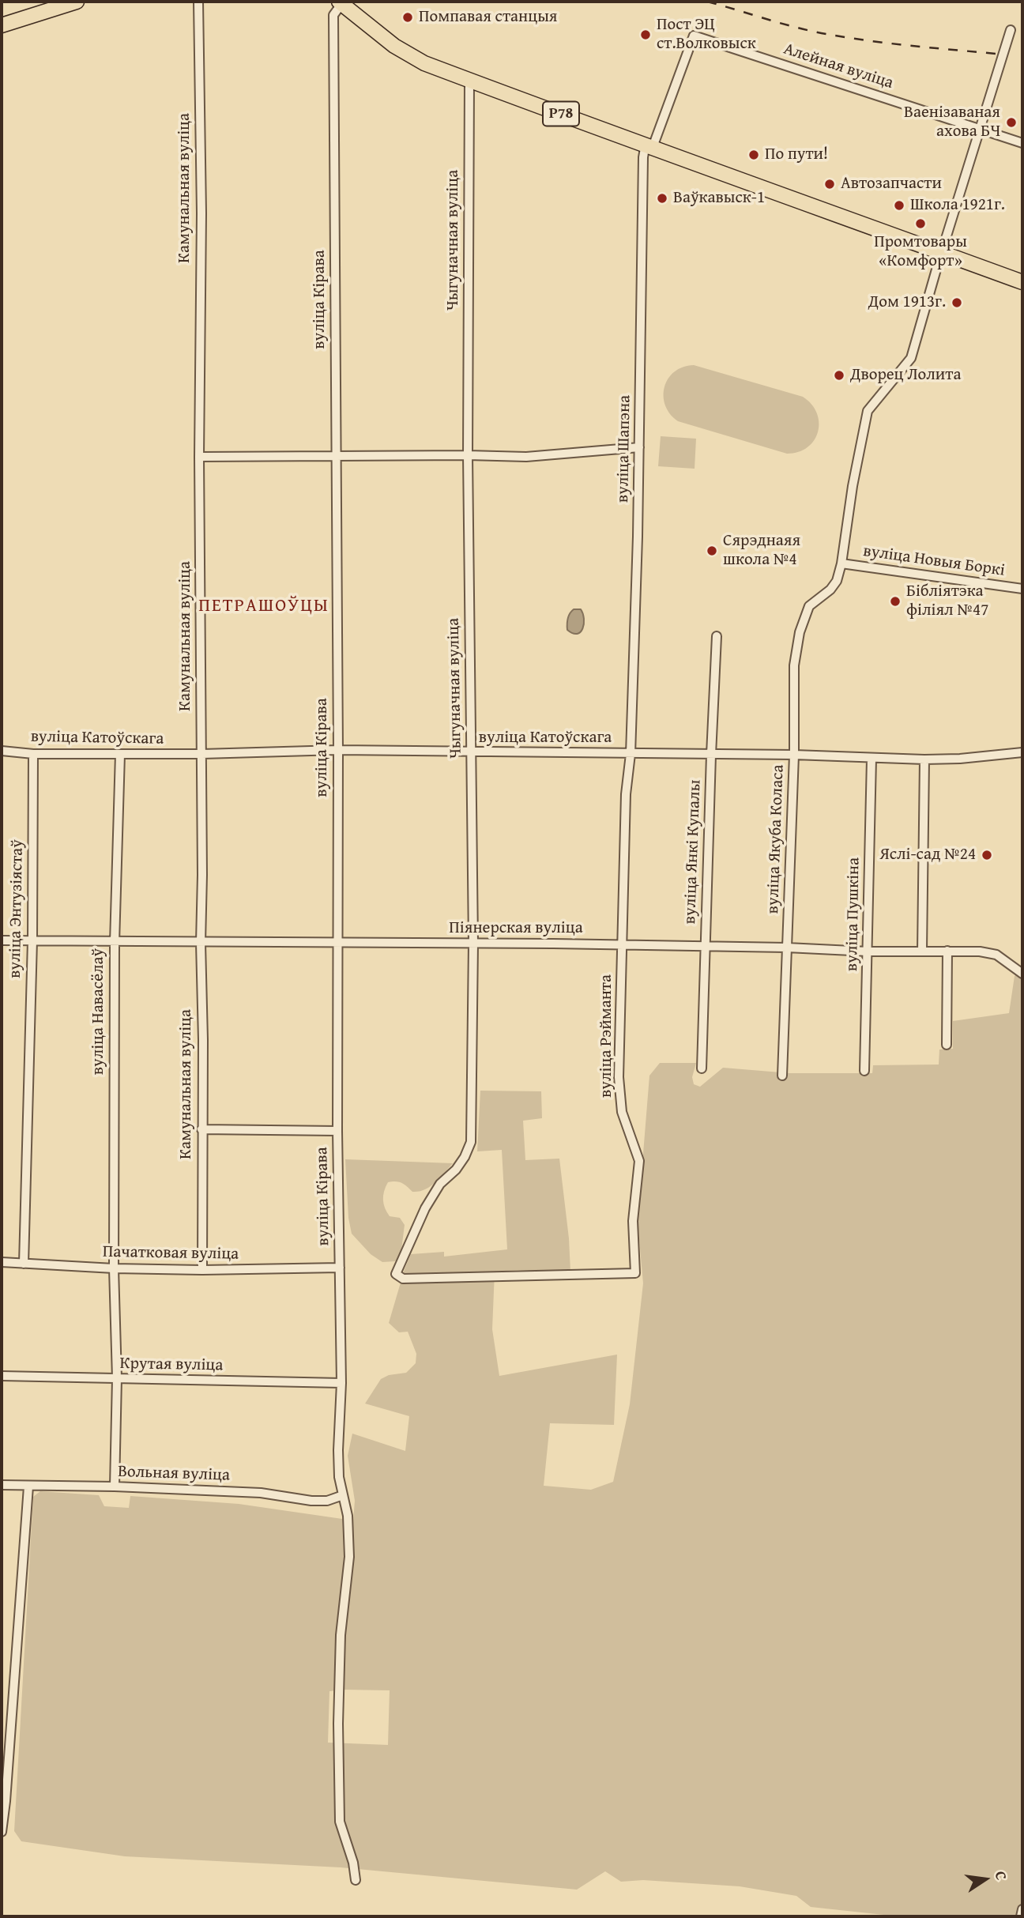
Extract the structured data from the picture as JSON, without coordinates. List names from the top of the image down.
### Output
{
  "streets": {
    "main road": ["Р78"],
    "street": [
      "Алейная вуліца",
      "Камунальная вуліца",
      "Чыгуначная вуліца",
      "вуліца Кірава",
      "вуліца Шапэна",
      "вуліца Новыя Боркі",
      "вуліца Катоўскага",
      "вуліца Якуба Коласа",
      "вуліца Янкі Купалы",
      "вуліца Энтузіястаў",
      "вуліца Пушкіна",
      "Піянерская вуліца",
      "вуліца Навасёлаў",
      "вуліца Рэйманта",
      "Пачатковая вуліца",
      "Крутая вуліца",
      "Вольная вуліца"
    ]
  },
  "crossings": [
    ["Алейная вуліца", "Р78"],
    ["Алейная вуліца", "вуліца Шапэна"],
    ["Р78", "Чыгуначная вуліца"],
    ["Р78", "вуліца Кірава"],
    ["Р78", "вуліца Шапэна"],
    ["Камунальная вуліца", "вуліца Катоўскага"],
    ["Камунальная вуліца", "Піянерская вуліца"],
    ["Камунальная вуліца", "Пачатковая вуліца"],
    ["Чыгуначная вуліца", "вуліца Катоўскага"],
    ["Чыгуначная вуліца", "Піянерская вуліца"],
    ["Чыгуначная вуліца", "вуліца Рэйманта"],
    ["вуліца Кірава", "вуліца Катоўскага"],
    ["вуліца Кірава", "Піянерская вуліца"],
    ["вуліца Кірава", "Пачатковая вуліца"],
    ["вуліца Кірава", "Крутая вуліца"],
    ["вуліца Кірава", "Вольная вуліца"],
    ["вуліца Шапэна", "вуліца Катоўскага"],
    ["вуліца Шапэна", "вуліца Рэйманта"],
    ["вуліца Новыя Боркі", "вуліца Якуба Коласа"],
    ["вуліца Катоўскага", "вуліца Якуба Коласа"],
    ["вуліца Катоўскага", "вуліца Янкі Купалы"],
    ["вуліца Катоўскага", "вуліца Энтузіястаў"],
    ["вуліца Катоўскага", "вуліца Пушкіна"],
    ["вуліца Катоўскага", "вуліца Навасёлаў"],
    ["вуліца Катоўскага", "вуліца Рэйманта"],
    ["вуліца Якуба Коласа", "Піянерская вуліца"],
    ["вуліца Янкі Купалы", "Піянерская вуліца"],
    ["вуліца Энтузіястаў", "Піянерская вуліца"],
    ["вуліца Энтузіястаў", "Пачатковая вуліца"],
    ["вуліца Пушкіна", "Піянерская вуліца"],
    ["Піянерская вуліца", "вуліца Навасёлаў"],
    ["Піянерская вуліца", "вуліца Рэйманта"],
    ["вуліца Навасёлаў", "Пачатковая вуліца"],
    ["вуліца Навасёлаў", "Крутая вуліца"],
    ["вуліца Навасёлаў", "Вольная вуліца"]
  ],
  "districts": ["ПЕТРАШОЎЦЫ"],
  "places": [
    "Помпавая станцыя",
    "Пост ЭЦ ст.Волковыск",
    "Ваенізаваная ахова БЧ",
    "По пути!",
    "Автозапчасти",
    "Ваўкавыск-1",
    "Школа 1921г.",
    "Промтовары «Комфорт»",
    "Дом 1913г.",
    "Дворец Лолита",
    "Сярэднаяя школа №4",
    "Бібліятэка філіял №47",
    "Яслі-сад №24"
  ],
  "north": "right"
}
